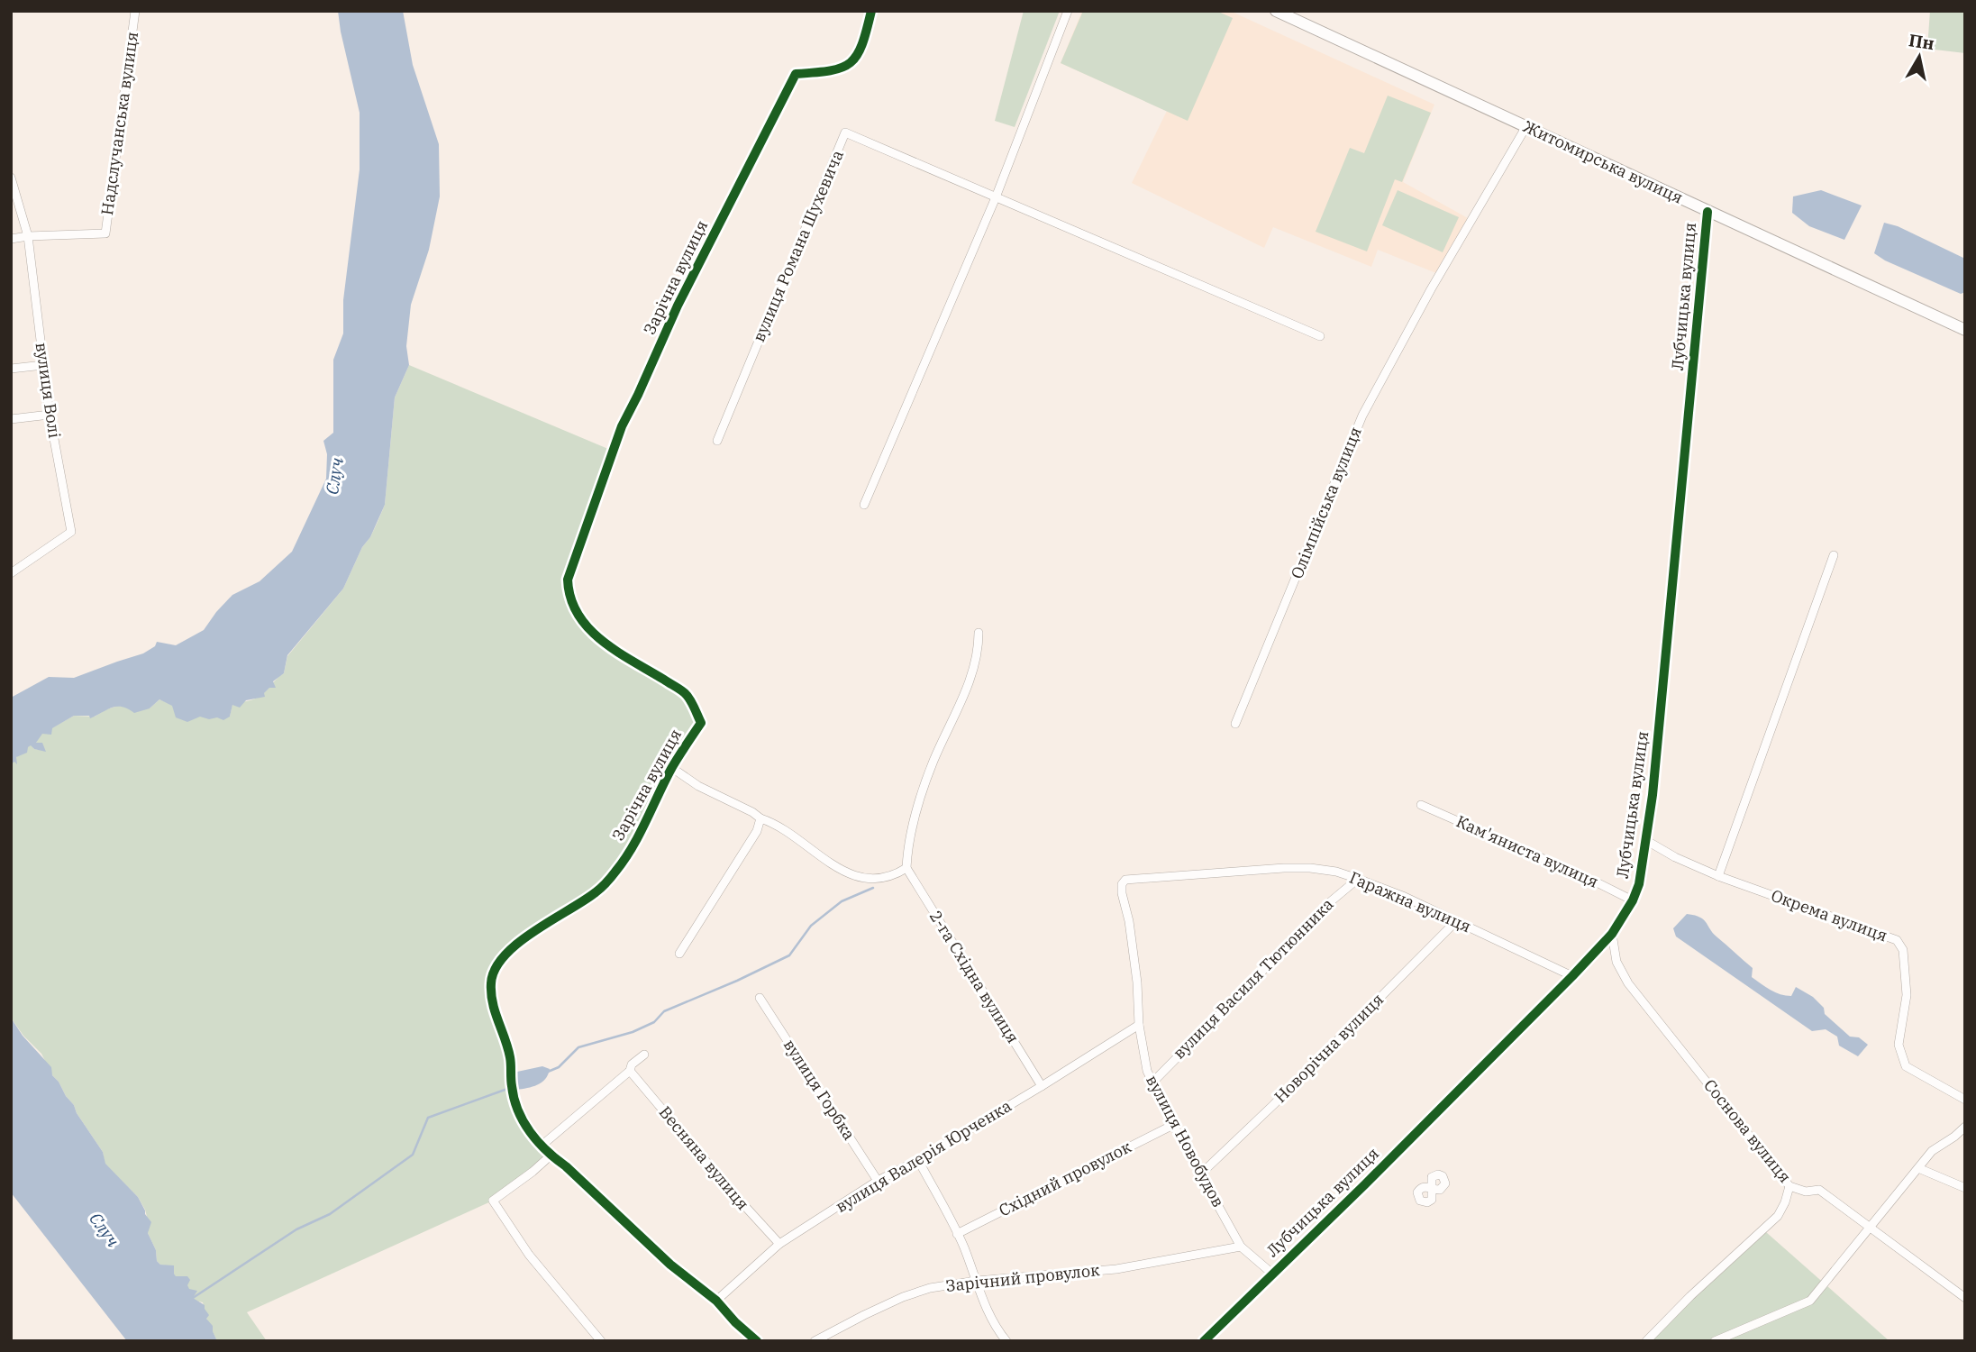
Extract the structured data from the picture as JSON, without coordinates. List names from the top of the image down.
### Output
{
  "streets": {
    "main road": ["Житомирська вулиця"],
    "street": [
      "Надслучанська вулиця",
      "вулиця Романа Шухевича",
      "Зарічна вулиця",
      "Лубчицька вулиця",
      "вулиця Волі",
      "Олімпійська вулиця",
      "Кам'яниста вулиця",
      "Гаражна вулиця",
      "Окрема вулиця",
      "2-га Східна вулиця",
      "вулиця Василя Тютюнника",
      "Новорічна вулиця",
      "вулиця Горбка",
      "Соснова вулиця",
      "вулиця Новобудов",
      "вулиця Валерія Юрченка",
      "Весняна вулиця",
      "Східний провулок",
      "Зарічний провулок"
    ]
  },
  "crossings": [
    ["Надслучанська вулиця", "вулиця Волі"],
    ["Житомирська вулиця", "Лубчицька вулиця"],
    ["Житомирська вулиця", "Олімпійська вулиця"],
    ["Зарічна вулиця", "вулиця Валерія Юрченка"],
    ["Лубчицька вулиця", "Кам'яниста вулиця"],
    ["Лубчицька вулиця", "Гаражна вулиця"],
    ["Лубчицька вулиця", "Окрема вулиця"],
    ["Лубчицька вулиця", "Соснова вулиця"],
    ["Лубчицька вулиця", "вулиця Новобудов"],
    ["Гаражна вулиця", "вулиця Василя Тютюнника"],
    ["Гаражна вулиця", "Новорічна вулиця"],
    ["Гаражна вулиця", "вулиця Новобудов"],
    ["2-га Східна вулиця", "вулиця Валерія Юрченка"],
    ["вулиця Василя Тютюнника", "вулиця Новобудов"],
    ["Новорічна вулиця", "вулиця Новобудов"],
    ["вулиця Горбка", "вулиця Валерія Юрченка"],
    ["вулиця Новобудов", "вулиця Валерія Юрченка"],
    ["вулиця Новобудов", "Східний провулок"],
    ["вулиця Новобудов", "Зарічний провулок"],
    ["вулиця Валерія Юрченка", "Весняна вулиця"]
  ],
  "water": ["Случ"],
  "north": "top"
}
